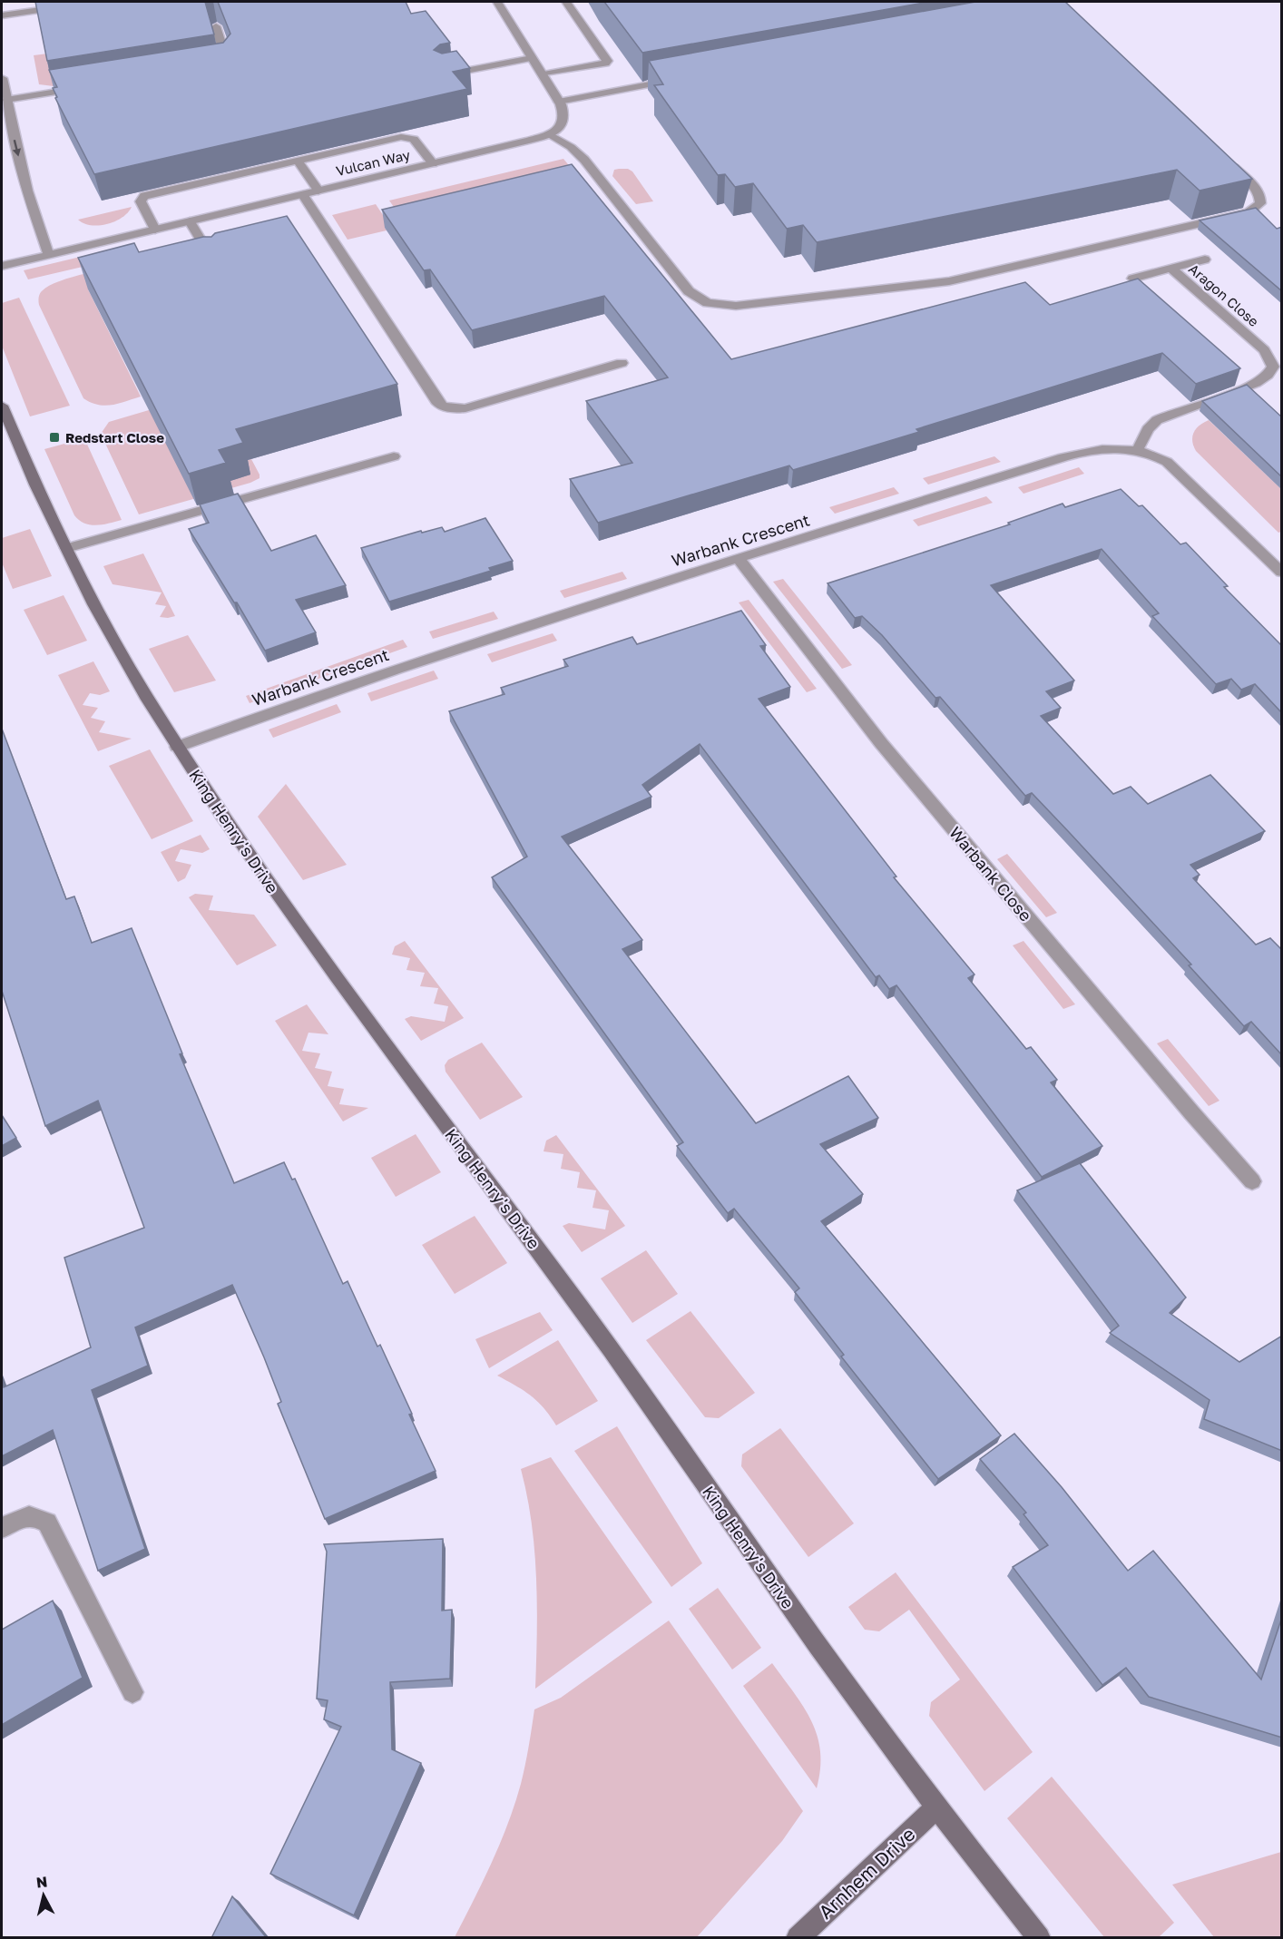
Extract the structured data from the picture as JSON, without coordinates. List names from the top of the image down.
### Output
{
  "streets": {
    "street": [
      "Vulcan Way",
      "Aragon Close",
      "Warbank Crescent",
      "King Henry's Drive",
      "Warbank Close",
      "Arnhem Drive"
    ]
  },
  "crossings": [
    ["Aragon Close", "Warbank Crescent"],
    ["Warbank Crescent", "King Henry's Drive"],
    ["Warbank Crescent", "Warbank Close"],
    ["King Henry's Drive", "Arnhem Drive"]
  ],
  "places": {
    "transit": ["Redstart Close"]
  },
  "north": "top"
}
